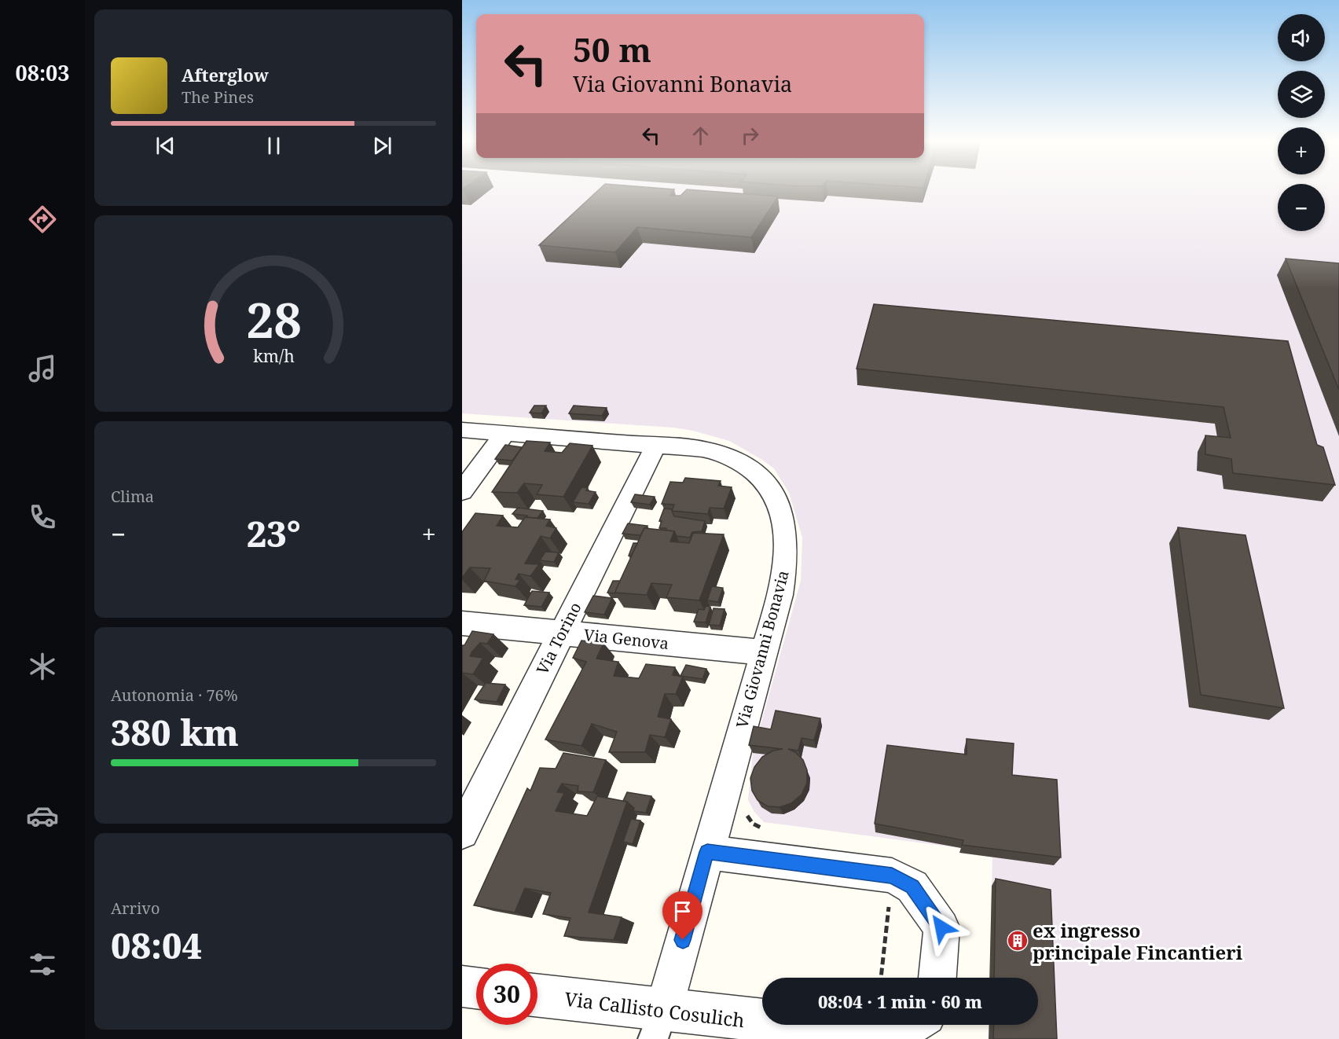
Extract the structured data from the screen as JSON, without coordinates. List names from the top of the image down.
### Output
{
  "streets": {
    "street": [
      "Via Torino",
      "Via Genova",
      "Via Giovanni Bonavia",
      "Via Callisto Cosulich"
    ]
  },
  "crossings": [
    ["Via Torino", "Via Genova"],
    ["Via Torino", "Via Giovanni Bonavia"],
    ["Via Genova", "Via Giovanni Bonavia"],
    ["Via Giovanni Bonavia", "Via Callisto Cosulich"]
  ],
  "places": {
    "building": ["ex ingresso principale Fincantieri"]
  },
  "page": {
    "tabs": "08:03",
    "map_buttons": ["+", "−"],
    "turn": ["50 m", "Via Giovanni Bonavia"],
    "song": ["Afterglow", "The Pines"],
    "tile": [
      "Clima",
      ["Autonomia · 76%", "380 km"],
      ["Arrivo", "08:04"]
    ],
    "heat": ["−", "23°", "+"],
    "limit": "30",
    "trip": "08:04 · 1 min · 60 m",
    "gauge": ["28", "km/h"]
  }
}
